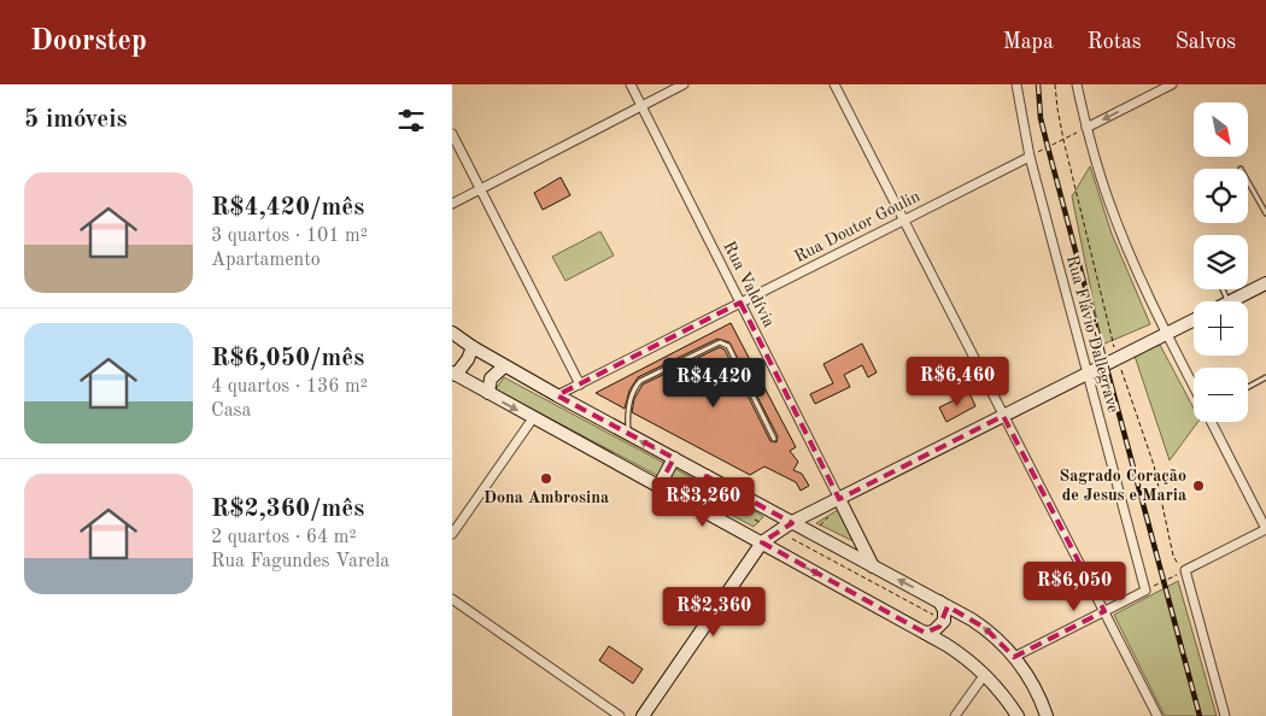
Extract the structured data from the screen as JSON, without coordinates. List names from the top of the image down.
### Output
{
  "streets": {
    "street": ["Rua Doutor Goulin", "Rua Valdívia", "Rua Flávio Dallegrave"]
  },
  "crossings": [
    ["Rua Doutor Goulin", "Rua Valdívia"],
    ["Rua Doutor Goulin", "Rua Flávio Dallegrave"]
  ],
  "places": ["Dona Ambrosina", "Sagrado Coração de Jesus e Maria"],
  "north": "bottom right",
  "page": {
    "header": "Doorstep",
    "nav": ["Mapa", "Rotas", "Salvos"],
    "heading": "5 imóveis",
    "map_buttons": ["+", "−"],
    "list": [
      {
        "name": "R$4,420/mês",
        "note": "3 quartos · 101 m² · Apartamento"
      },
      {
        "name": "R$6,050/mês",
        "note": "4 quartos · 136 m² · Casa"
      },
      {
        "name": "R$2,360/mês",
        "note": "2 quartos · 64 m² · Rua Fagundes Varela"
      }
    ],
    "price": [
      "R$6,460",
      "R$4,420",
      "R$3,260",
      "R$6,050",
      "R$2,360"
    ]
  }
}
